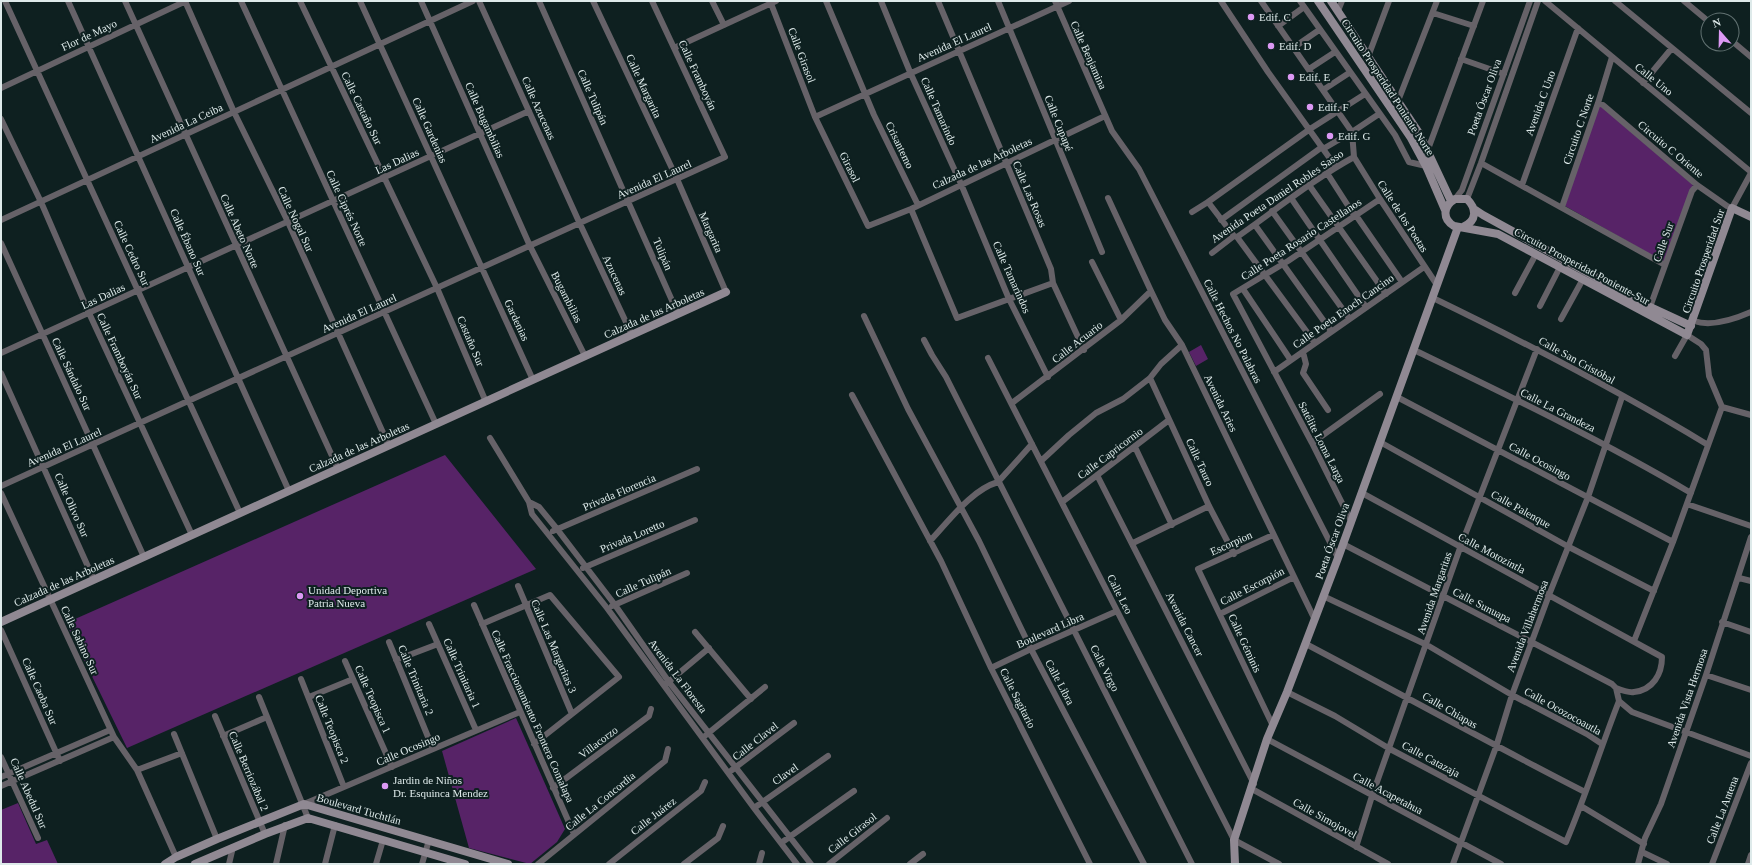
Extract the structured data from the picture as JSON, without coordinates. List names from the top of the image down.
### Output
{
  "streets": {
    "street": [
      "Flor de Mayo",
      "Avenida El Laurel",
      "Calle Girasol",
      "Calle Benjamina",
      "Calle Framboyán",
      "Calle Uno",
      "Calle Margarita",
      "Circuito Prosperidad Poniente Norte",
      "Calle Tulipán",
      "Poeta Óscar Oliva",
      "Avenida C Uno",
      "Calle Castaño Sur",
      "Calle Azucenas",
      "Calle Tamarindo",
      "Calle Bugambilias",
      "Avenida La Ceiba",
      "Calle Cupapé",
      "Circuito C Norte",
      "Calle Gardenias",
      "Crisantemo",
      "Circuito C Oriente",
      "Las Dalias",
      "Calzada de las Arboletas",
      "Girasol",
      "Calle Las Rosas",
      "Avenida Poeta Daniel Robles Sasso",
      "Calle Ciprés Norte",
      "Calle de los Poetas",
      "Calle Nogal Sur",
      "Calle Abeto Norte",
      "Margarita",
      "Calle Poeta Rosario Castellanos",
      "Calle Ébano Sur",
      "Calle Sur",
      "Calle Cedro Sur",
      "Tulipán",
      "Circuito Prosperidad Sur",
      "Circuito Prosperidad Poniente-Sur",
      "Azucenas",
      "Calle Tamarindos",
      "Bugambilias",
      "Calle Poeta Enoch Cancino",
      "Gardenias",
      "Calle Hechos No Palabras",
      "Castaño Sur",
      "Calle Acuario",
      "Calle Framboyán Sur",
      "Calle San Cristóbal",
      "Calle Sándalo Sur",
      "Avenida Aries",
      "Calle La Grandeza",
      "Satélite Loma Larga",
      "Calle Capricornio",
      "Calle Ocosingo",
      "Calle Tauro",
      "Privada Florencia",
      "Calle Olivo Sur",
      "Calle Palenque",
      "Privada Loretto",
      "Escorpion",
      "Calle Motozintla",
      "Calle Escorpión",
      "Avenida Margaritas",
      "Calle Leo",
      "Calle Sunuapa",
      "Avenida Cancer",
      "Avenida Villahermosa",
      "Boulevard Libra",
      "Calle Sabino Sur",
      "Calle Géminis",
      "Calle Las Margaritas 3",
      "Calle Virgo",
      "Calle Trinitaria 1",
      "Avenida La Floresta",
      "Calle Trinitaria 2",
      "Calle Libra",
      "Calle Caoba Sur",
      "Calle Sagitario",
      "Avenida Vista Hermosa",
      "Calle Teopisca 1",
      "Calle Chiapas",
      "Calle Ocozocoautla",
      "Calle Fraccionamiento Frontera Comalapa",
      "Calle Teopisca 2",
      "Calle Clavel",
      "Villacorzo",
      "Calle Catazaja",
      "Calle Berriozábal 2",
      "Clavel",
      "Calle Abedul Sur",
      "Calle Acapetahua",
      "Calle La Concordia",
      "Boulevard Tuchtlán",
      "Calle La Antena",
      "Calle Juárez",
      "Calle Simojovel"
    ]
  },
  "crossings": [
    ["Flor de Mayo", "Calle Nogal Sur"],
    ["Flor de Mayo", "Calle Abeto Norte"],
    ["Flor de Mayo", "Calle Ébano Sur"],
    ["Flor de Mayo", "Calle Cedro Sur"],
    ["Avenida El Laurel", "Calle Girasol"],
    ["Avenida El Laurel", "Calle Benjamina"],
    ["Avenida El Laurel", "Calle Framboyán"],
    ["Avenida El Laurel", "Calle Margarita"],
    ["Avenida El Laurel", "Calle Tulipán"],
    ["Avenida El Laurel", "Calle Castaño Sur"],
    ["Avenida El Laurel", "Calle Azucenas"],
    ["Avenida El Laurel", "Calle Tamarindo"],
    ["Avenida El Laurel", "Calle Bugambilias"],
    ["Avenida El Laurel", "Calle Cupapé"],
    ["Avenida El Laurel", "Calle Gardenias"],
    ["Avenida El Laurel", "Crisantemo"],
    ["Avenida El Laurel", "Girasol"],
    ["Avenida El Laurel", "Calle Las Rosas"],
    ["Avenida El Laurel", "Calle Ciprés Norte"],
    ["Avenida El Laurel", "Calle Nogal Sur"],
    ["Avenida El Laurel", "Calle Abeto Norte"],
    ["Avenida El Laurel", "Margarita"],
    ["Avenida El Laurel", "Calle Ébano Sur"],
    ["Avenida El Laurel", "Calle Cedro Sur"],
    ["Avenida El Laurel", "Tulipán"],
    ["Avenida El Laurel", "Azucenas"],
    ["Avenida El Laurel", "Bugambilias"],
    ["Avenida El Laurel", "Gardenias"],
    ["Avenida El Laurel", "Castaño Sur"],
    ["Avenida El Laurel", "Calle Framboyán Sur"],
    ["Avenida El Laurel", "Calle Sándalo Sur"],
    ["Avenida El Laurel", "Calle Olivo Sur"],
    ["Calle Girasol", "Girasol"],
    ["Calle Benjamina", "Calzada de las Arboletas"],
    ["Calle Benjamina", "Calle Hechos No Palabras"],
    ["Calle Uno", "Avenida C Uno"],
    ["Calle Uno", "Circuito C Norte"],
    ["Calle Uno", "Circuito Prosperidad Sur"],
    ["Calle Margarita", "Margarita"],
    ["Circuito Prosperidad Poniente Norte", "Poeta Óscar Oliva"],
    ["Circuito Prosperidad Poniente Norte", "Circuito Prosperidad Poniente-Sur"],
    ["Calle Tulipán", "Tulipán"],
    ["Calle Tulipán", "Avenida La Floresta"],
    ["Poeta Óscar Oliva", "Calle de los Poetas"],
    ["Poeta Óscar Oliva", "Circuito Prosperidad Poniente-Sur"],
    ["Poeta Óscar Oliva", "Calle Hechos No Palabras"],
    ["Poeta Óscar Oliva", "Calle San Cristóbal"],
    ["Poeta Óscar Oliva", "Avenida Aries"],
    ["Poeta Óscar Oliva", "Calle La Grandeza"],
    ["Poeta Óscar Oliva", "Satélite Loma Larga"],
    ["Poeta Óscar Oliva", "Calle Ocosingo"],
    ["Poeta Óscar Oliva", "Calle Palenque"],
    ["Poeta Óscar Oliva", "Calle Motozintla"],
    ["Poeta Óscar Oliva", "Calle Leo"],
    ["Poeta Óscar Oliva", "Calle Sunuapa"],
    ["Poeta Óscar Oliva", "Avenida Cancer"],
    ["Poeta Óscar Oliva", "Calle Géminis"],
    ["Poeta Óscar Oliva", "Calle Chiapas"],
    ["Poeta Óscar Oliva", "Calle Ocozocoautla"],
    ["Poeta Óscar Oliva", "Calle Catazaja"],
    ["Poeta Óscar Oliva", "Calle Acapetahua"],
    ["Poeta Óscar Oliva", "Calle Simojovel"],
    ["Calle Castaño Sur", "Avenida La Ceiba"],
    ["Calle Castaño Sur", "Las Dalias"],
    ["Calle Castaño Sur", "Castaño Sur"],
    ["Calle Azucenas", "Las Dalias"],
    ["Calle Azucenas", "Azucenas"],
    ["Calle Tamarindo", "Calzada de las Arboletas"],
    ["Calle Tamarindo", "Calle Tamarindos"],
    ["Calle Bugambilias", "Avenida La Ceiba"],
    ["Calle Bugambilias", "Las Dalias"],
    ["Calle Bugambilias", "Bugambilias"],
    ["Avenida La Ceiba", "Calle Gardenias"],
    ["Avenida La Ceiba", "Calle Ciprés Norte"],
    ["Avenida La Ceiba", "Calle Nogal Sur"],
    ["Avenida La Ceiba", "Calle Abeto Norte"],
    ["Avenida La Ceiba", "Calle Ébano Sur"],
    ["Avenida La Ceiba", "Calle Cedro Sur"],
    ["Avenida La Ceiba", "Calle Framboyán Sur"],
    ["Calle Cupapé", "Calzada de las Arboletas"],
    ["Circuito C Norte", "Circuito C Oriente"],
    ["Calle Gardenias", "Las Dalias"],
    ["Calle Gardenias", "Gardenias"],
    ["Crisantemo", "Calzada de las Arboletas"],
    ["Circuito C Oriente", "Calle Sur"],
    ["Circuito C Oriente", "Circuito Prosperidad Sur"],
    ["Las Dalias", "Calle Ciprés Norte"],
    ["Las Dalias", "Calle Nogal Sur"],
    ["Las Dalias", "Calle Abeto Norte"],
    ["Las Dalias", "Calle Ébano Sur"],
    ["Las Dalias", "Calle Cedro Sur"],
    ["Las Dalias", "Calle Framboyán Sur"],
    ["Las Dalias", "Calle Sándalo Sur"],
    ["Calzada de las Arboletas", "Girasol"],
    ["Calzada de las Arboletas", "Calle Las Rosas"],
    ["Calzada de las Arboletas", "Calle Ciprés Norte"],
    ["Calzada de las Arboletas", "Calle Nogal Sur"],
    ["Calzada de las Arboletas", "Calle Abeto Norte"],
    ["Calzada de las Arboletas", "Margarita"],
    ["Calzada de las Arboletas", "Calle Ébano Sur"],
    ["Calzada de las Arboletas", "Calle Cedro Sur"],
    ["Calzada de las Arboletas", "Tulipán"],
    ["Calzada de las Arboletas", "Azucenas"],
    ["Calzada de las Arboletas", "Calle Tamarindos"],
    ["Calzada de las Arboletas", "Bugambilias"],
    ["Calzada de las Arboletas", "Gardenias"],
    ["Calzada de las Arboletas", "Calle Hechos No Palabras"],
    ["Calzada de las Arboletas", "Castaño Sur"],
    ["Calzada de las Arboletas", "Calle Framboyán Sur"],
    ["Calzada de las Arboletas", "Calle Sándalo Sur"],
    ["Calzada de las Arboletas", "Calle Olivo Sur"],
    ["Calzada de las Arboletas", "Calle Sabino Sur"],
    ["Calle Las Rosas", "Calle Acuario"],
    ["Avenida Poeta Daniel Robles Sasso", "Calle de los Poetas"],
    ["Calle de los Poetas", "Calle Poeta Rosario Castellanos"],
    ["Calle de los Poetas", "Calle Poeta Enoch Cancino"],
    ["Calle Poeta Rosario Castellanos", "Satélite Loma Larga"],
    ["Calle Sur", "Circuito Prosperidad Poniente-Sur"],
    ["Circuito Prosperidad Sur", "Circuito Prosperidad Poniente-Sur"],
    ["Calle Tamarindos", "Calle Acuario"],
    ["Calle Poeta Enoch Cancino", "Satélite Loma Larga"],
    ["Calle Acuario", "Avenida Aries"],
    ["Calle Acuario", "Calle Leo"],
    ["Calle San Cristóbal", "Avenida Margaritas"],
    ["Calle San Cristóbal", "Avenida Villahermosa"],
    ["Avenida Aries", "Escorpion"],
    ["Avenida Aries", "Calle Escorpión"],
    ["Calle La Grandeza", "Avenida Margaritas"],
    ["Calle La Grandeza", "Avenida Villahermosa"],
    ["Calle Capricornio", "Calle Tauro"],
    ["Calle Capricornio", "Calle Leo"],
    ["Calle Capricornio", "Avenida Cancer"],
    ["Calle Ocosingo", "Avenida Margaritas"],
    ["Calle Ocosingo", "Avenida Villahermosa"],
    ["Calle Ocosingo", "Calle Trinitaria 1"],
    ["Calle Ocosingo", "Calle Trinitaria 2"],
    ["Calle Ocosingo", "Calle Teopisca 1"],
    ["Calle Ocosingo", "Calle Fraccionamiento Frontera Comalapa"],
    ["Calle Ocosingo", "Calle Teopisca 2"],
    ["Calle Ocosingo", "Boulevard Tuchtlán"],
    ["Calle Tauro", "Escorpion"],
    ["Privada Florencia", "Avenida La Floresta"],
    ["Calle Palenque", "Avenida Margaritas"],
    ["Calle Palenque", "Avenida Villahermosa"],
    ["Privada Loretto", "Avenida La Floresta"],
    ["Escorpion", "Calle Géminis"],
    ["Calle Motozintla", "Avenida Margaritas"],
    ["Calle Motozintla", "Calle Sunuapa"],
    ["Calle Motozintla", "Avenida Villahermosa"],
    ["Calle Escorpión", "Calle Géminis"],
    ["Avenida Margaritas", "Calle Sunuapa"],
    ["Avenida Margaritas", "Calle Chiapas"],
    ["Avenida Margaritas", "Calle Ocozocoautla"],
    ["Avenida Margaritas", "Calle Catazaja"],
    ["Avenida Margaritas", "Calle Acapetahua"],
    ["Avenida Margaritas", "Calle Simojovel"],
    ["Calle Leo", "Boulevard Libra"],
    ["Calle Sunuapa", "Avenida Villahermosa"],
    ["Avenida Cancer", "Calle Simojovel"],
    ["Avenida Villahermosa", "Calle Chiapas"],
    ["Avenida Villahermosa", "Calle Ocozocoautla"],
    ["Avenida Villahermosa", "Calle Catazaja"],
    ["Avenida Villahermosa", "Calle Acapetahua"],
    ["Boulevard Libra", "Calle Virgo"],
    ["Boulevard Libra", "Calle Libra"],
    ["Boulevard Libra", "Calle Sagitario"],
    ["Calle Sabino Sur", "Boulevard Tuchtlán"],
    ["Avenida La Floresta", "Calle Clavel"],
    ["Avenida La Floresta", "Clavel"],
    ["Calle Fraccionamiento Frontera Comalapa", "Villacorzo"],
    ["Calle Fraccionamiento Frontera Comalapa", "Calle La Concordia"],
    ["Calle Berriozábal 2", "Boulevard Tuchtlán"]
  ],
  "places": [
    "Edif. C",
    "Edif. D",
    "Edif. E",
    "Edif. F",
    "Edif. G",
    "Unidad Deportiva Patria Nueva",
    "Jardin de Niños Dr. Esquinca Mendez"
  ],
  "north": "top"
}
